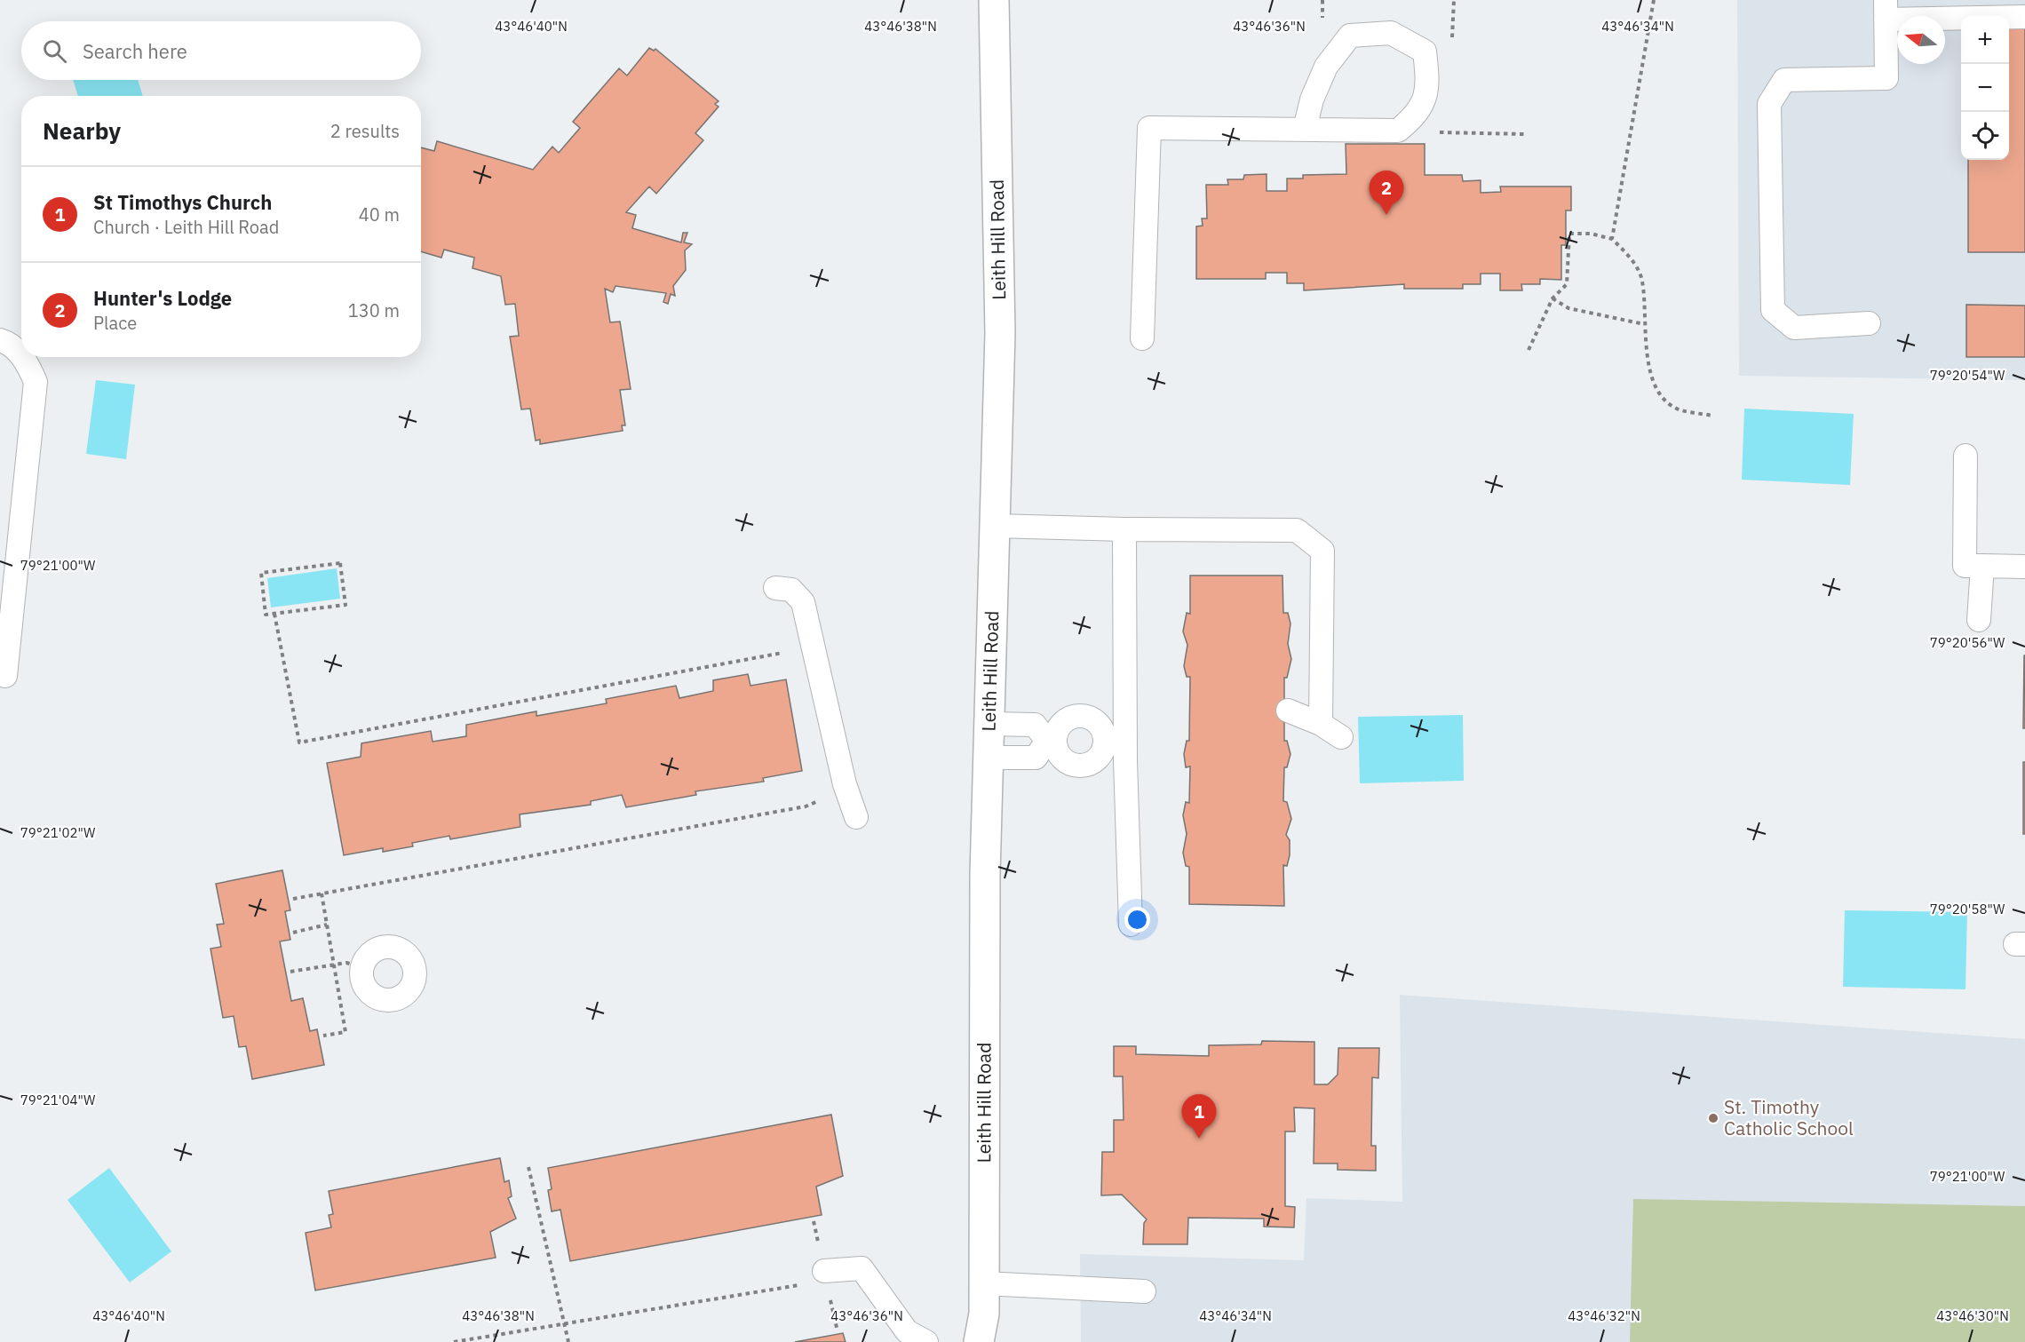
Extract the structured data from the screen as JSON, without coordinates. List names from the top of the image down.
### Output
{
  "streets": {
    "street": ["Leith Hill Road"]
  },
  "places": ["St. Timothy Catholic School"],
  "north": "left",
  "page": {
    "map_buttons": ["+", "−"],
    "search": "Search here",
    "heading": ["Nearby", "2 results"],
    "list": [
      {
        "mark": "1",
        "name": "St Timothys Church",
        "note": "Church · Leith Hill Road",
        "value": "40 m"
      },
      {
        "mark": "2",
        "name": "Hunter's Lodge",
        "note": "Place",
        "value": "130 m"
      }
    ],
    "pins": ["2", "1"]
  },
  "coordinates": [
    "43°46'40\"N",
    "43°46'38\"N",
    "43°46'36\"N",
    "43°46'34\"N",
    "79°20'54\"W",
    "79°21'00\"W",
    "79°20'56\"W",
    "79°21'02\"W",
    "79°20'58\"W",
    "79°21'04\"W",
    "43°46'32\"N",
    "43°46'30\"N"
  ]
}
